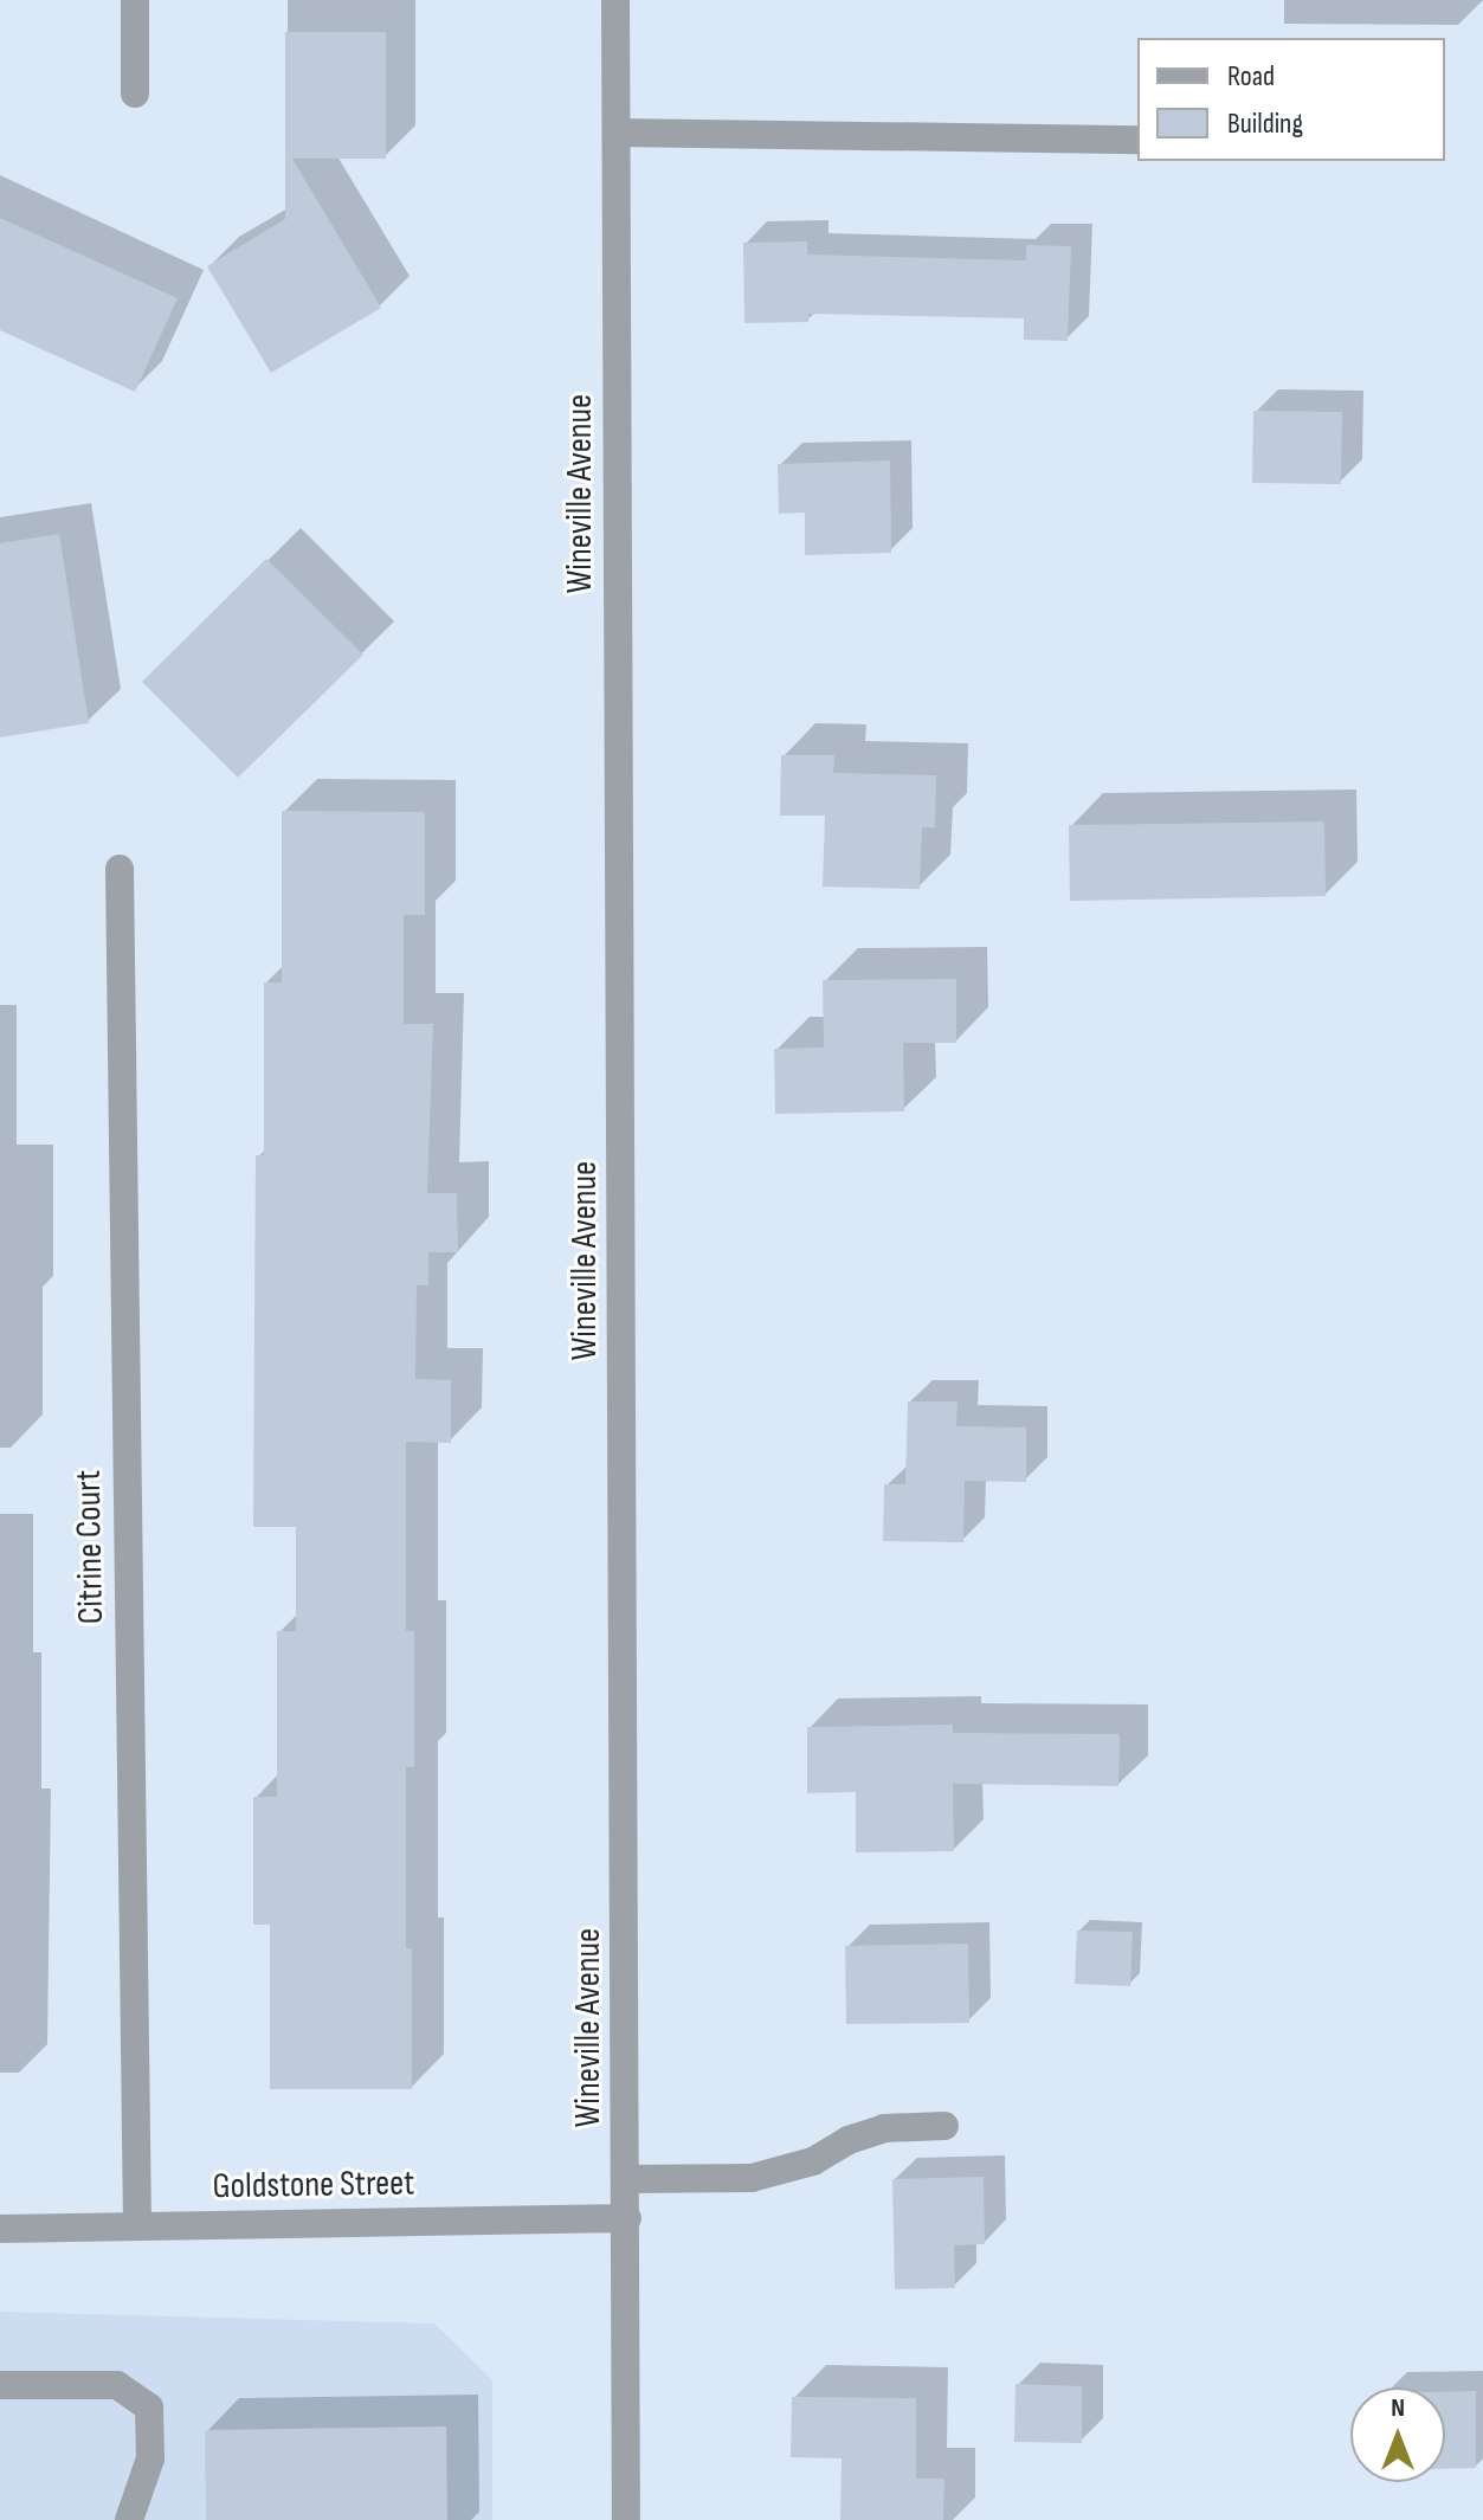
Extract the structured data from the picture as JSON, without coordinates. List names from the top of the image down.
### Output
{
  "streets": {
    "street": ["Wineville Avenue", "Citrine Court", "Goldstone Street"]
  },
  "crossings": [
    ["Wineville Avenue", "Goldstone Street"],
    ["Citrine Court", "Goldstone Street"]
  ],
  "legend": ["Road", "Building"],
  "north": "top"
}
